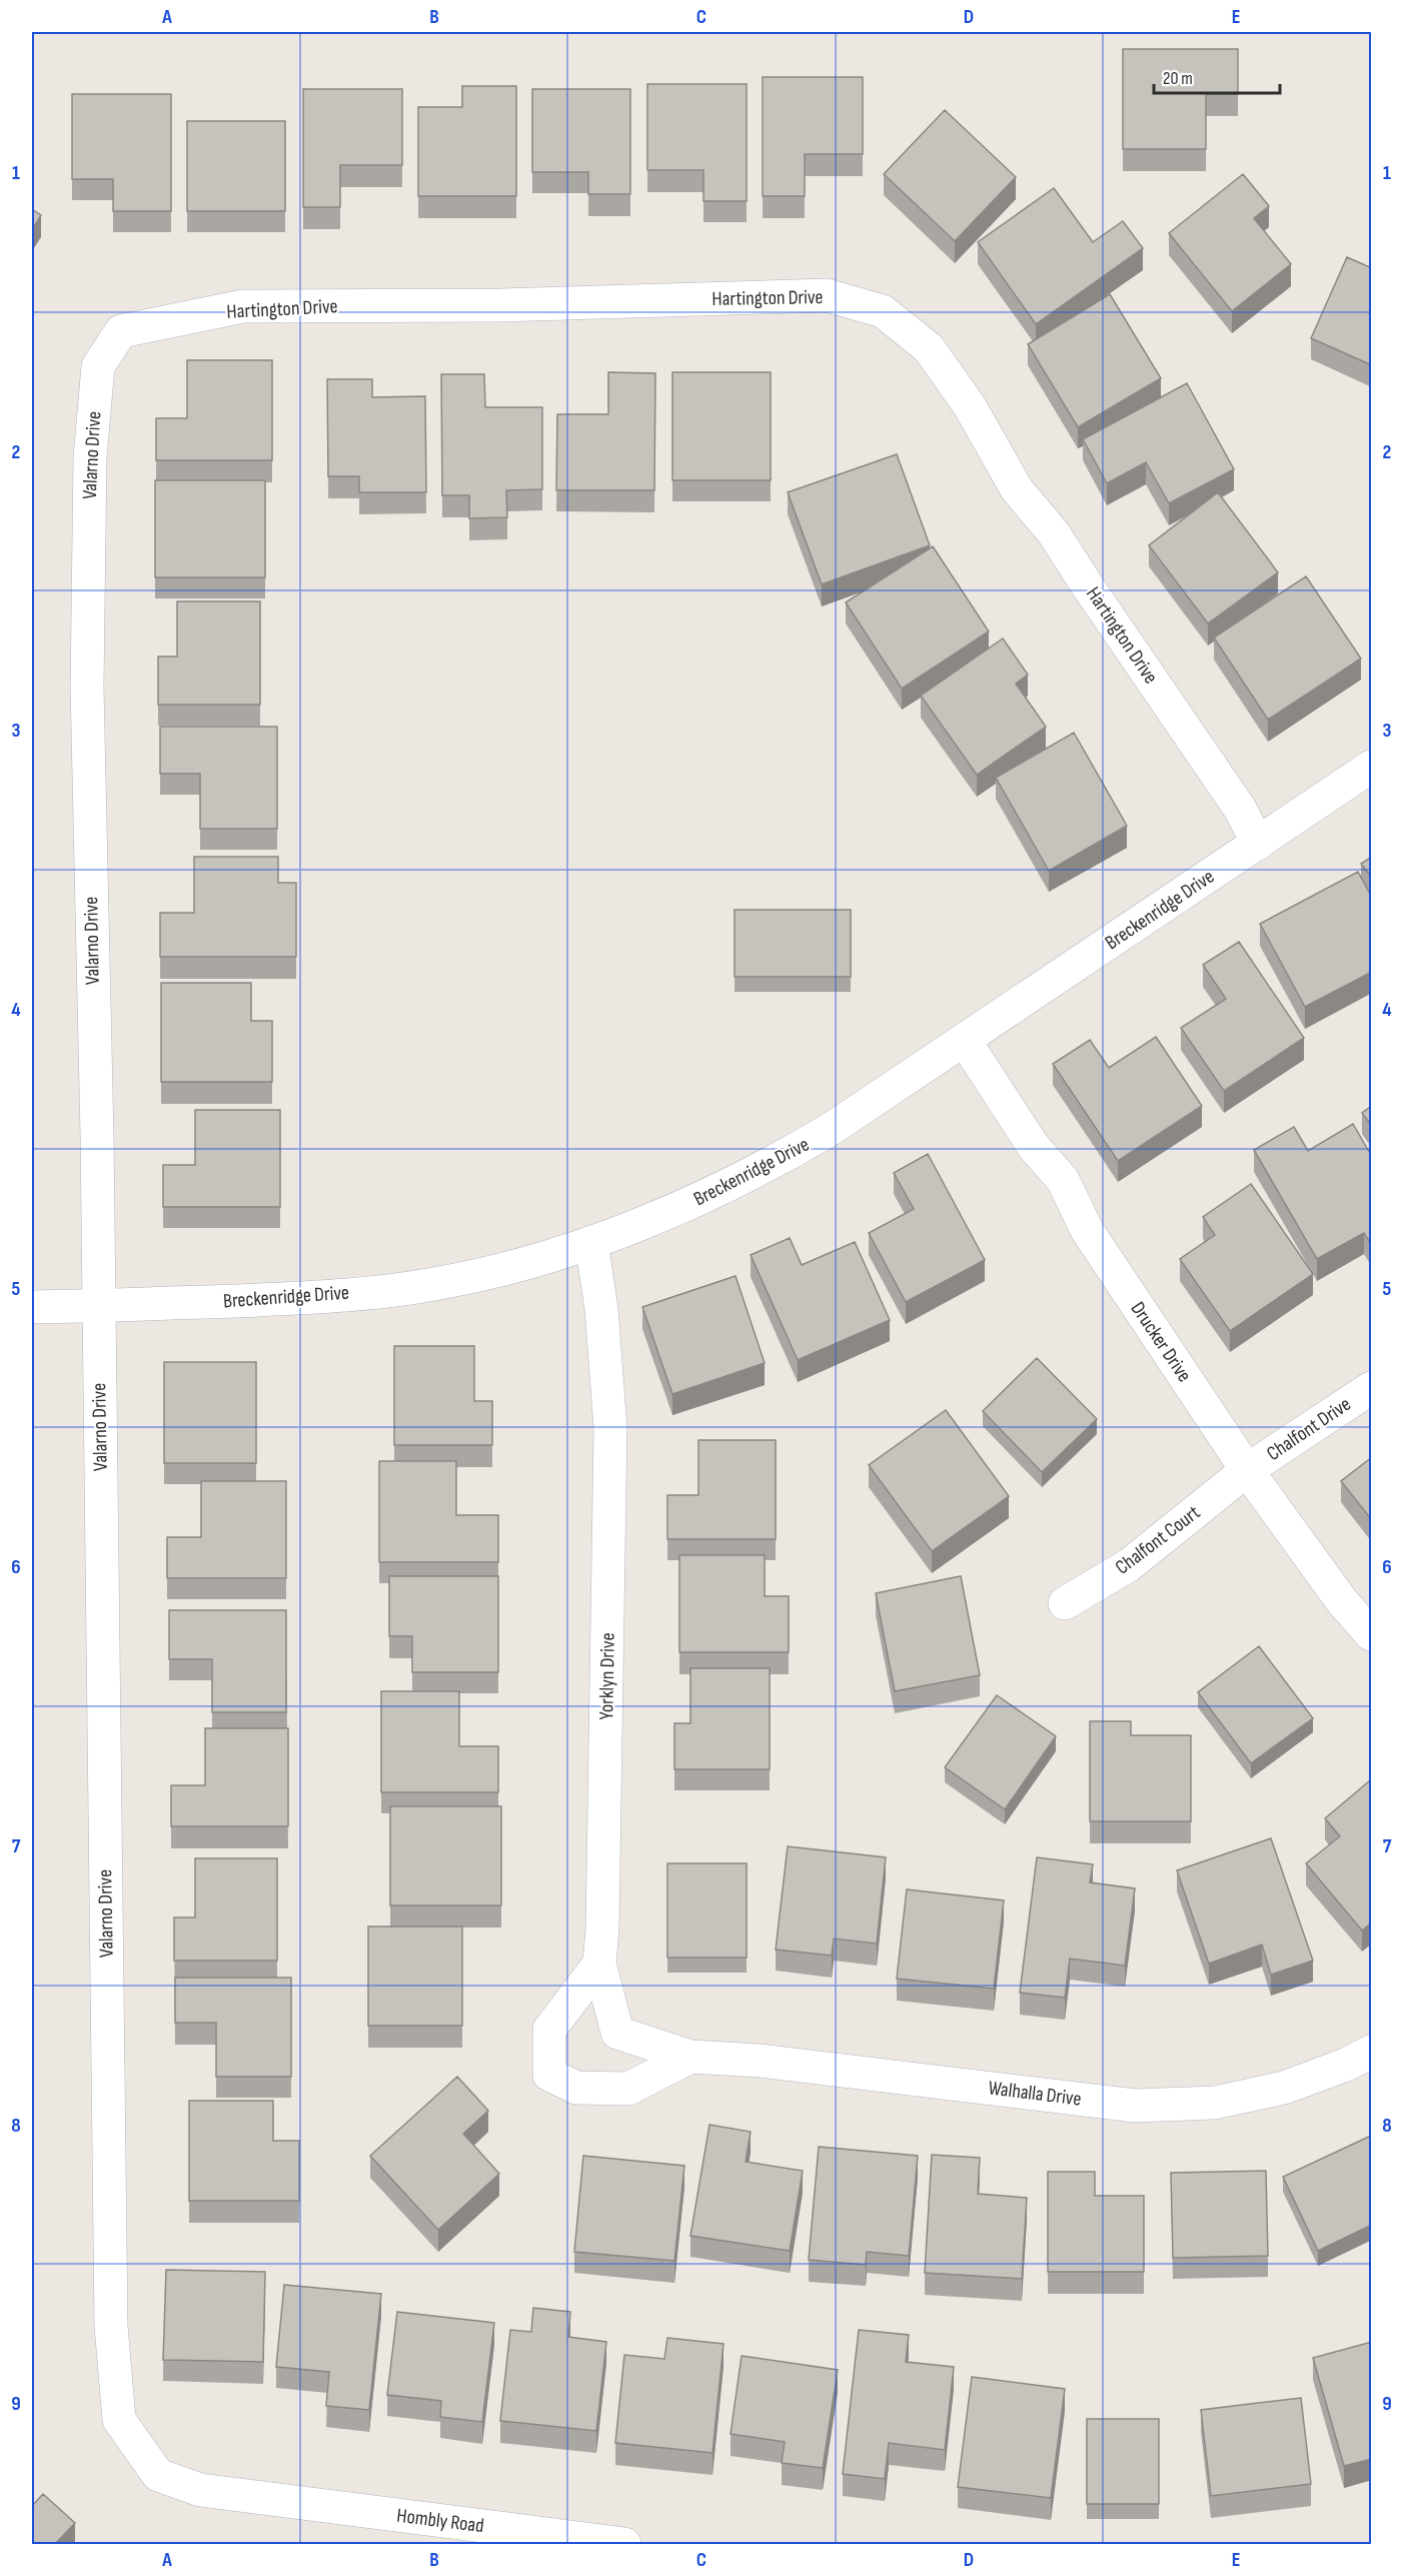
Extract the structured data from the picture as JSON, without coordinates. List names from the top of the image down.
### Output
{
  "streets": {
    "street": [
      "Hartington Drive",
      "Valarno Drive",
      "Breckenridge Drive",
      "Drucker Drive",
      "Chalfont Drive",
      "Chalfont Court",
      "Yorklyn Drive",
      "Walhalla Drive",
      "Hombly Road"
    ]
  },
  "crossings": [
    ["Hartington Drive", "Valarno Drive"],
    ["Hartington Drive", "Breckenridge Drive"],
    ["Valarno Drive", "Breckenridge Drive"],
    ["Valarno Drive", "Hombly Road"],
    ["Breckenridge Drive", "Drucker Drive"],
    ["Breckenridge Drive", "Yorklyn Drive"],
    ["Drucker Drive", "Chalfont Drive"],
    ["Drucker Drive", "Chalfont Court"],
    ["Chalfont Drive", "Chalfont Court"],
    ["Yorklyn Drive", "Walhalla Drive"]
  ],
  "scale_bar": "20 m",
  "grid": {
    "columns": [
      "A",
      "B",
      "C",
      "D",
      "E"
    ],
    "rows": [
      "1",
      "2",
      "3",
      "4",
      "5",
      "6",
      "7",
      "8",
      "9"
    ]
  }
}
